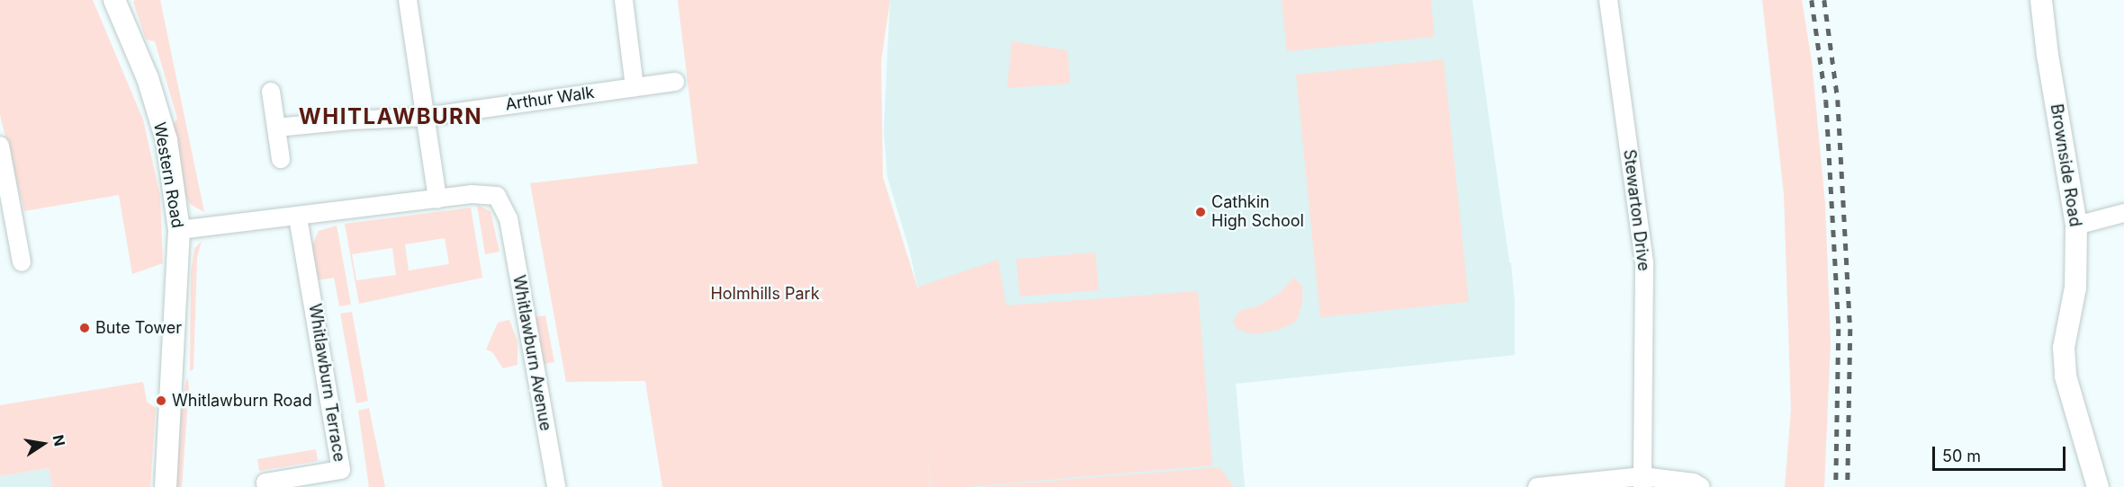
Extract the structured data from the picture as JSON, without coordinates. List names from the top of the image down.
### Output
{
  "streets": {
    "street": [
      "Arthur Walk",
      "Brownside Road",
      "Western Road",
      "Stewarton Drive",
      "Whitlawburn Avenue",
      "Whitlawburn Terrace"
    ]
  },
  "districts": ["WHITLAWBURN"],
  "parks": ["Holmhills Park"],
  "places": ["Cathkin High School", "Bute Tower", "Whitlawburn Road"],
  "scale_bar": "50 m",
  "north": "right"
}
